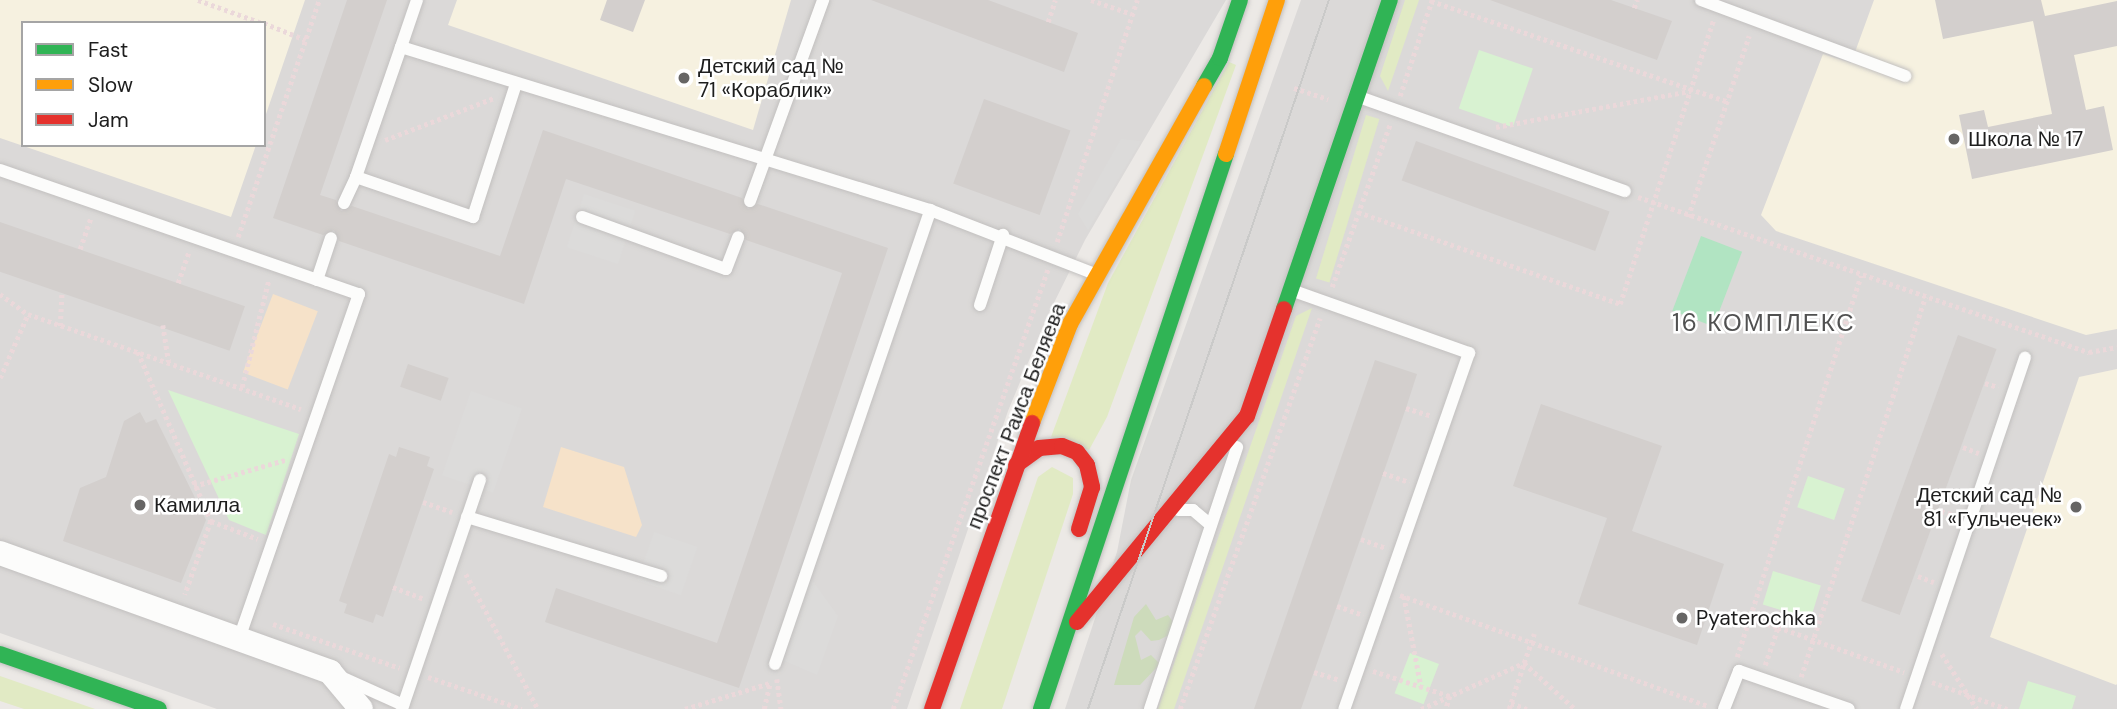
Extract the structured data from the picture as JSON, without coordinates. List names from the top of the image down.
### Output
{
  "streets": {
    "street": ["проспект Раиса Беляева"]
  },
  "districts": ["16 КОМПЛЕКС"],
  "places": [
    "Детский сад № 71 «Кораблик»",
    "Школа № 17",
    "Камилла",
    "Детский сад № 81 «Гульчечек»",
    "Pyaterochka"
  ],
  "legend": ["Fast", "Slow", "Jam"]
}
